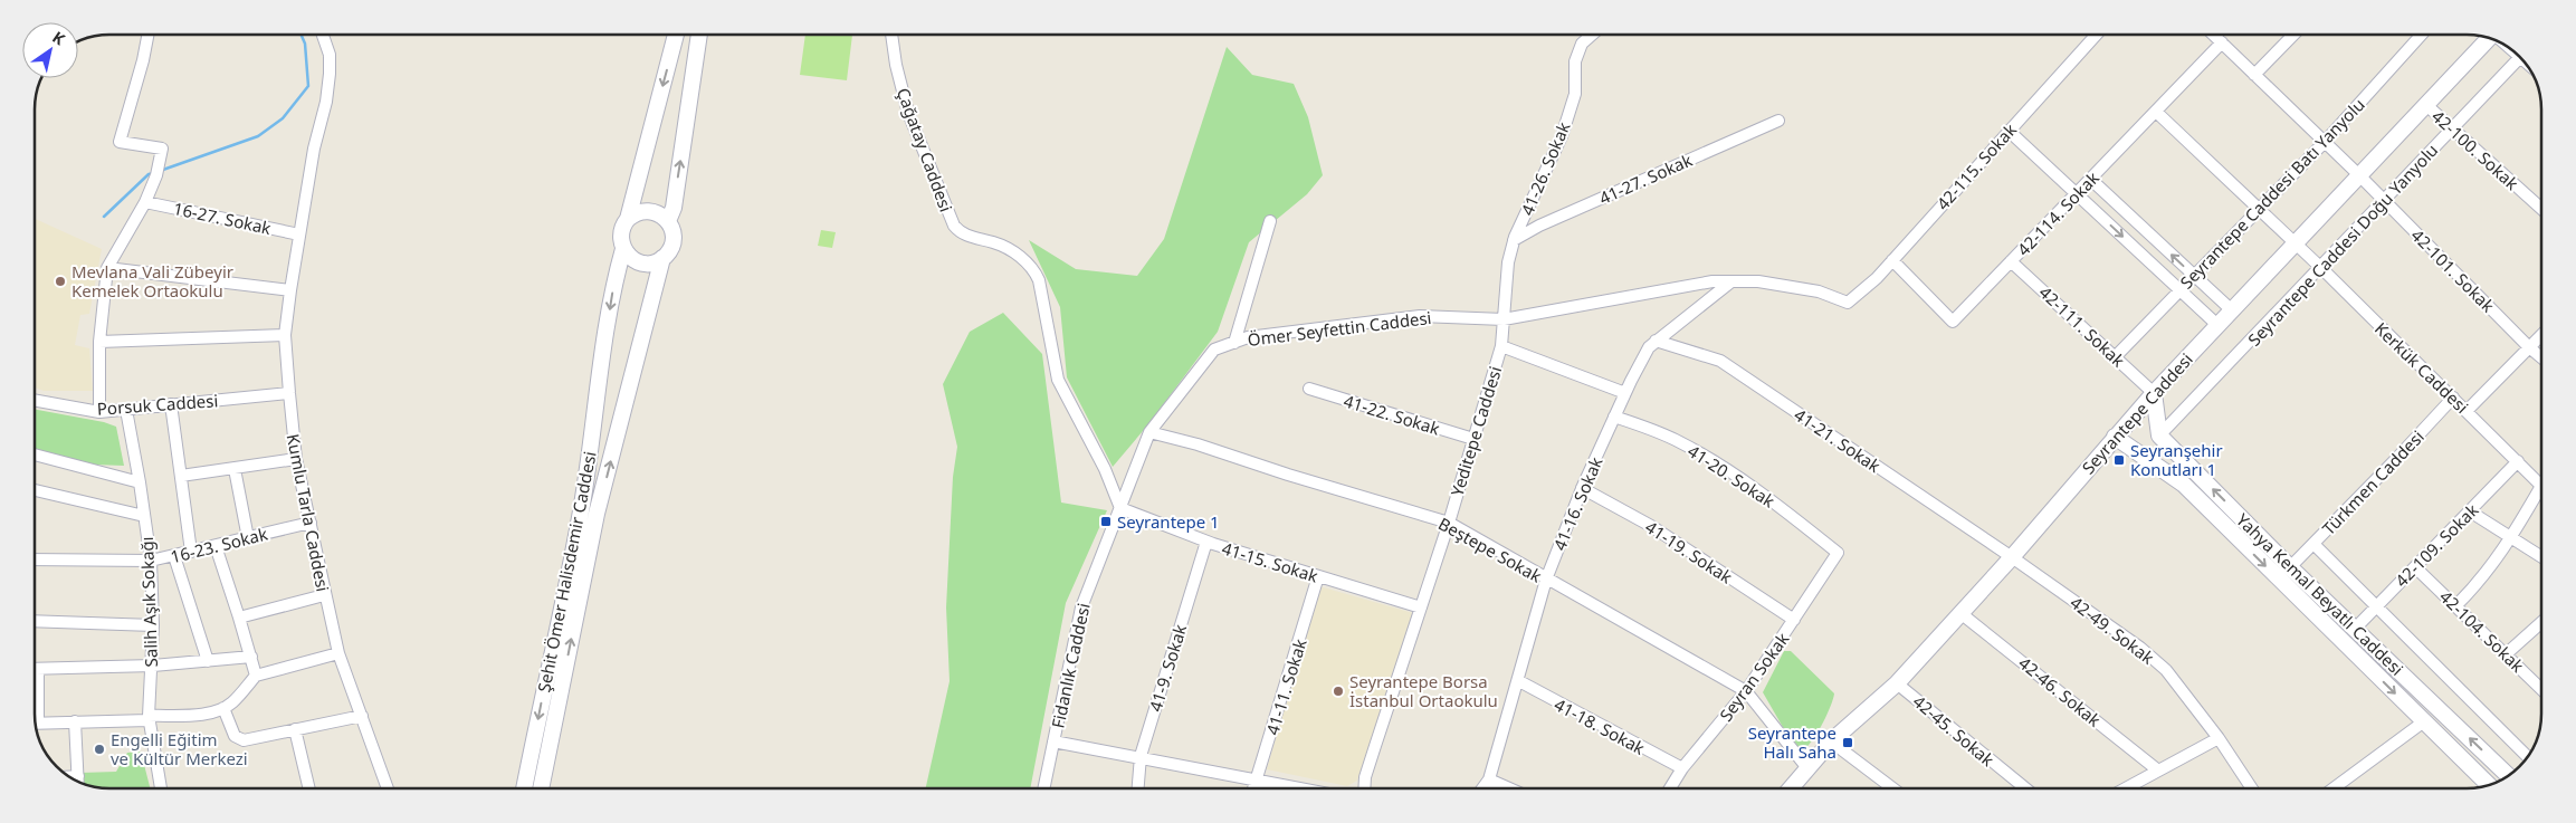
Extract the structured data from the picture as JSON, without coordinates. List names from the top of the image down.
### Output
{
  "streets": {
    "street": [
      "Çağatay Caddesi",
      "42-100. Sokak",
      "42-115. Sokak",
      "41-26. Sokak",
      "41-27. Sokak",
      "Seyrantepe Caddesi Batı Yanyolu",
      "42-114. Sokak",
      "16-27. Sokak",
      "Seyrantepe Caddesi Doğu Yanyolu",
      "42-101. Sokak",
      "42-111. Sokak",
      "Ömer Seyfettin Caddesi",
      "Kerkük Caddesi",
      "Porsuk Caddesi",
      "Seyrantepe Caddesi",
      "41-22. Sokak",
      "Yeditepe Caddesi",
      "41-21. Sokak",
      "41-20. Sokak",
      "Türkmen Caddesi",
      "41-16. Sokak",
      "Kumlu Tarla Caddesi",
      "16-23. Sokak",
      "42-109. Sokak",
      "Beştepe Sokak",
      "41-19. Sokak",
      "41-15. Sokak",
      "Şehit Ömer Halisdemir Caddesi",
      "Yahya Kemal Beyatlı Caddesi",
      "Salih Aşık Sokağı",
      "42-49. Sokak",
      "42-104. Sokak",
      "Fidanlık Caddesi",
      "41-9. Sokak",
      "Seyran Sokak",
      "41-11. Sokak",
      "42-46. Sokak",
      "41-18. Sokak",
      "42-45. Sokak"
    ]
  },
  "crossings": [
    ["Çağatay Caddesi", "Ömer Seyfettin Caddesi"],
    ["Çağatay Caddesi", "41-15. Sokak"],
    ["Çağatay Caddesi", "Fidanlık Caddesi"],
    ["42-100. Sokak", "Seyrantepe Caddesi Doğu Yanyolu"],
    ["42-100. Sokak", "Seyrantepe Caddesi"],
    ["42-115. Sokak", "42-114. Sokak"],
    ["42-115. Sokak", "Ömer Seyfettin Caddesi"],
    ["41-26. Sokak", "41-27. Sokak"],
    ["41-26. Sokak", "Ömer Seyfettin Caddesi"],
    ["41-26. Sokak", "Yeditepe Caddesi"],
    ["Seyrantepe Caddesi Batı Yanyolu", "42-101. Sokak"],
    ["Seyrantepe Caddesi Batı Yanyolu", "42-111. Sokak"],
    ["Seyrantepe Caddesi Batı Yanyolu", "Kerkük Caddesi"],
    ["42-114. Sokak", "42-101. Sokak"],
    ["42-114. Sokak", "42-111. Sokak"],
    ["42-114. Sokak", "Kerkük Caddesi"],
    ["16-27. Sokak", "Kumlu Tarla Caddesi"],
    ["Seyrantepe Caddesi Doğu Yanyolu", "42-101. Sokak"],
    ["Seyrantepe Caddesi Doğu Yanyolu", "Kerkük Caddesi"],
    ["Seyrantepe Caddesi Doğu Yanyolu", "Yahya Kemal Beyatlı Caddesi"],
    ["42-101. Sokak", "Seyrantepe Caddesi"],
    ["42-111. Sokak", "Seyrantepe Caddesi"],
    ["Ömer Seyfettin Caddesi", "Yeditepe Caddesi"],
    ["Ömer Seyfettin Caddesi", "41-16. Sokak"],
    ["Ömer Seyfettin Caddesi", "Beştepe Sokak"],
    ["Ömer Seyfettin Caddesi", "41-15. Sokak"],
    ["Ömer Seyfettin Caddesi", "Fidanlık Caddesi"],
    ["Kerkük Caddesi", "Seyrantepe Caddesi"],
    ["Kerkük Caddesi", "Türkmen Caddesi"],
    ["Kerkük Caddesi", "42-109. Sokak"],
    ["Porsuk Caddesi", "Kumlu Tarla Caddesi"],
    ["Porsuk Caddesi", "Salih Aşık Sokağı"],
    ["Seyrantepe Caddesi", "41-21. Sokak"],
    ["Seyrantepe Caddesi", "Yahya Kemal Beyatlı Caddesi"],
    ["Seyrantepe Caddesi", "42-49. Sokak"],
    ["Seyrantepe Caddesi", "42-46. Sokak"],
    ["Seyrantepe Caddesi", "42-45. Sokak"],
    ["41-22. Sokak", "Yeditepe Caddesi"],
    ["Yeditepe Caddesi", "Beştepe Sokak"],
    ["Yeditepe Caddesi", "41-15. Sokak"],
    ["41-21. Sokak", "41-16. Sokak"],
    ["41-21. Sokak", "42-49. Sokak"],
    ["41-20. Sokak", "41-16. Sokak"],
    ["41-20. Sokak", "Seyran Sokak"],
    ["Türkmen Caddesi", "Yahya Kemal Beyatlı Caddesi"],
    ["41-16. Sokak", "Beştepe Sokak"],
    ["41-16. Sokak", "41-19. Sokak"],
    ["41-16. Sokak", "41-18. Sokak"],
    ["Kumlu Tarla Caddesi", "16-23. Sokak"],
    ["16-23. Sokak", "Salih Aşık Sokağı"],
    ["42-109. Sokak", "Yahya Kemal Beyatlı Caddesi"],
    ["42-109. Sokak", "42-104. Sokak"],
    ["Beştepe Sokak", "Seyran Sokak"],
    ["41-19. Sokak", "Seyran Sokak"],
    ["41-15. Sokak", "Fidanlık Caddesi"],
    ["41-15. Sokak", "41-9. Sokak"],
    ["41-15. Sokak", "41-11. Sokak"],
    ["Seyran Sokak", "41-18. Sokak"]
  ],
  "places": {
    "other": ["Mevlana Vali Zübeyir Kemelek Ortaokulu", "Seyrantepe Borsa İstanbul Ortaokulu", "Engelli Eğitim ve Kültür Merkezi"],
    "transit": ["Seyranşehir Konutları 1", "Seyrantepe 1", "Seyrantepe Halı Saha"]
  },
  "north": "top right"
}
